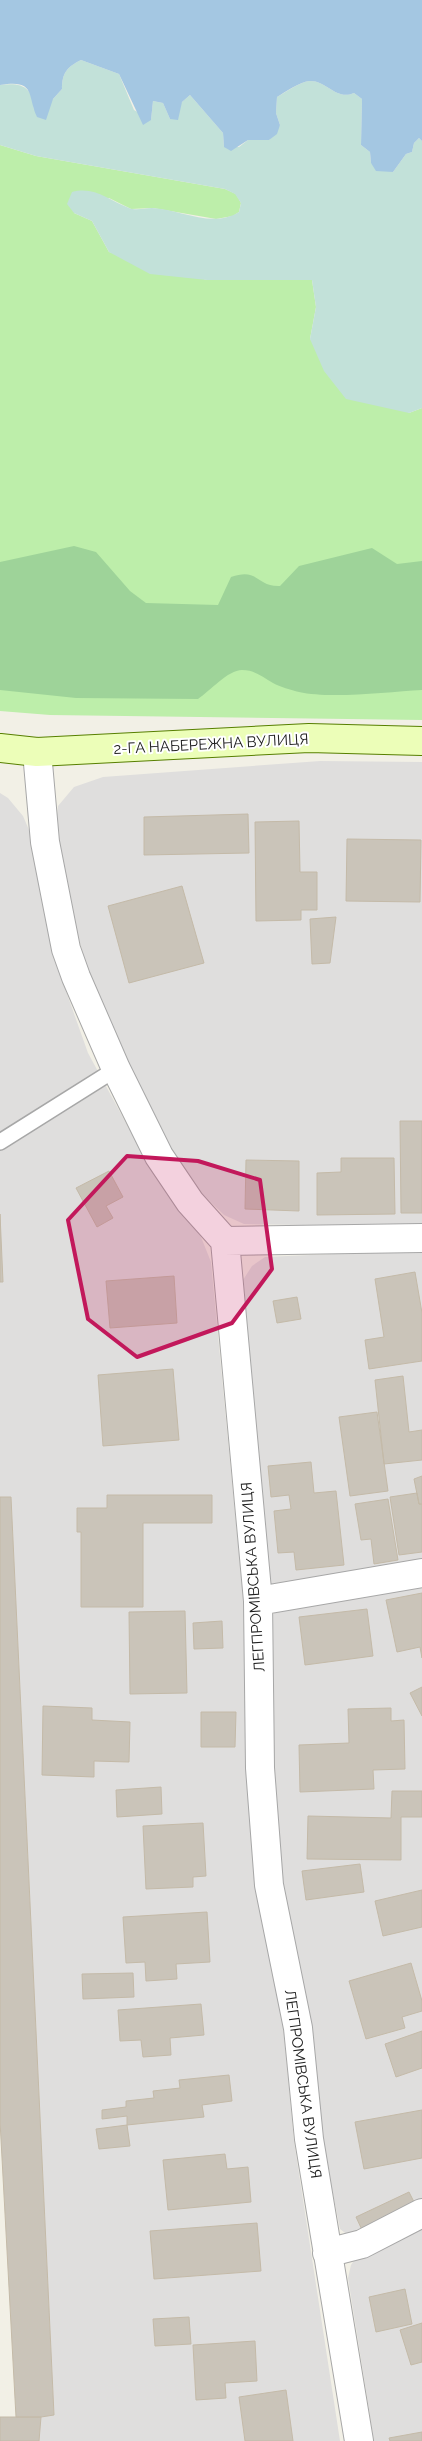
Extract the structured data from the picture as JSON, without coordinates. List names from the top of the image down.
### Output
{
  "streets": {
    "main road": ["2-ГА НАБЕРЕЖНА ВУЛИЦЯ"],
    "street": ["ЛЕГПРОМІВСЬКА ВУЛИЦЯ"]
  }
}
